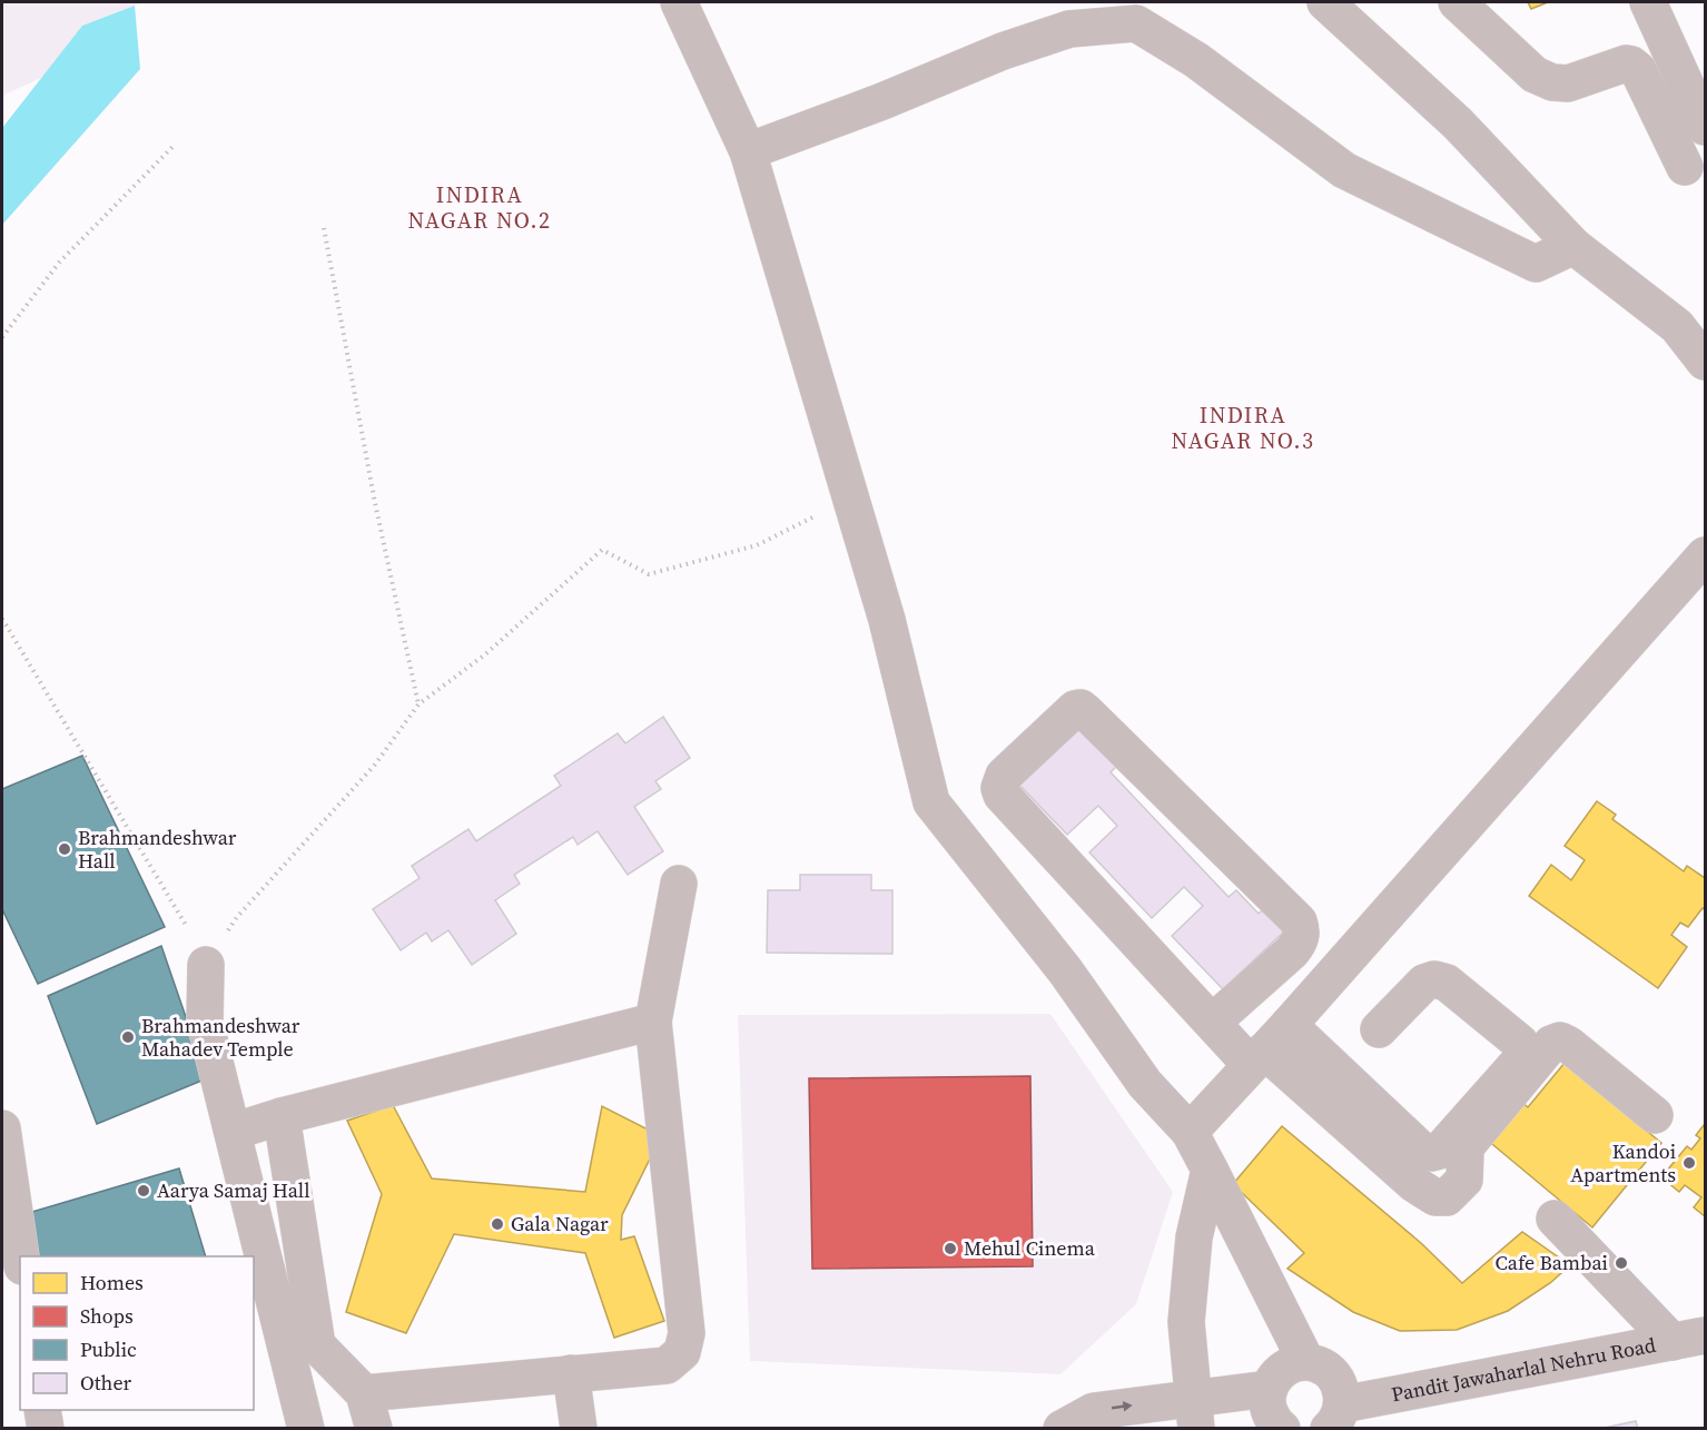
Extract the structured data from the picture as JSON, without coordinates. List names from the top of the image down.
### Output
{
  "streets": {
    "street": ["Pandit Jawaharlal Nehru Road"]
  },
  "districts": ["INDIRA NAGAR NO.2", "INDIRA NAGAR NO.3"],
  "places": [
    "Brahmandeshwar Hall",
    "Brahmandeshwar Mahadev Temple",
    "Kandoi Apartments",
    "Aarya Samaj Hall",
    "Gala Nagar",
    "Mehul Cinema",
    "Cafe Bambai"
  ],
  "legend": [
    "Homes",
    "Shops",
    "Public",
    "Other"
  ]
}
